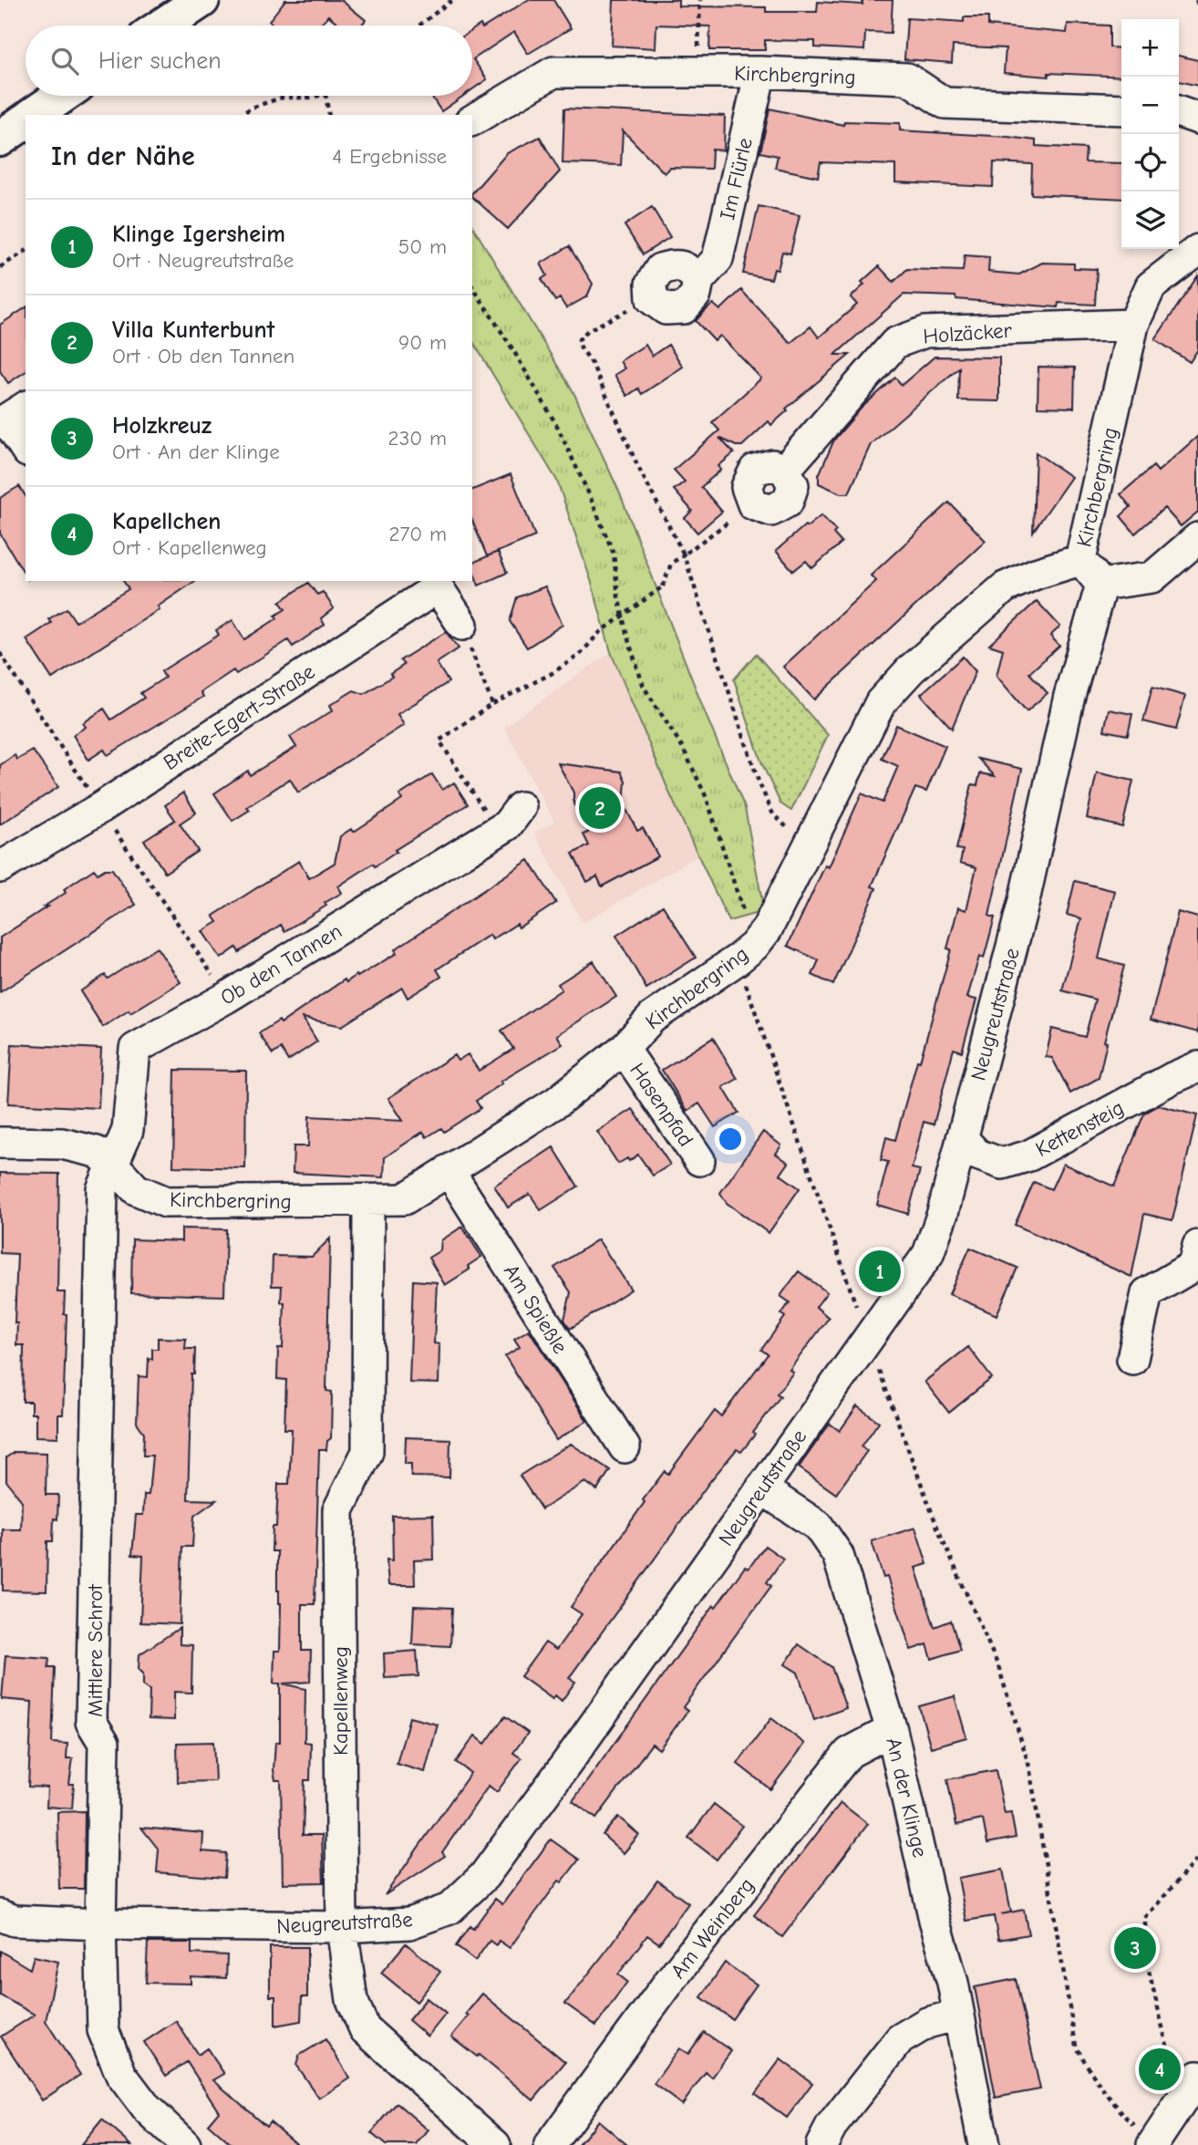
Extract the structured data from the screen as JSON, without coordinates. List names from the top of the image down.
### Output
{
  "streets": {
    "street": [
      "Kirchbergring",
      "Im Flürle",
      "Holzäcker",
      "Breite-Egert-Straße",
      "Ob den Tannen",
      "Neugreutstraße",
      "Hasenpfad",
      "Kettensteig",
      "Am Spießle",
      "Mittlere Schrot",
      "Kapellenweg",
      "An der Klinge",
      "Am Weinberg"
    ]
  },
  "crossings": [
    ["Kirchbergring", "Im Flürle"],
    ["Kirchbergring", "Holzäcker"],
    ["Kirchbergring", "Ob den Tannen"],
    ["Kirchbergring", "Hasenpfad"],
    ["Kirchbergring", "Am Spießle"],
    ["Kirchbergring", "Mittlere Schrot"],
    ["Kirchbergring", "Kapellenweg"],
    ["Ob den Tannen", "Mittlere Schrot"],
    ["Neugreutstraße", "Kettensteig"],
    ["Neugreutstraße", "Mittlere Schrot"],
    ["Neugreutstraße", "Kapellenweg"],
    ["Neugreutstraße", "An der Klinge"],
    ["An der Klinge", "Am Weinberg"]
  ],
  "page": {
    "map_buttons": ["+", "−"],
    "search": "Hier suchen",
    "heading": ["In der Nähe", "4 Ergebnisse"],
    "list": [
      {
        "mark": "1",
        "name": "Klinge Igersheim",
        "note": "Ort · Neugreutstraße",
        "value": "50 m"
      },
      {
        "mark": "2",
        "name": "Villa Kunterbunt",
        "note": "Ort · Ob den Tannen",
        "value": "90 m"
      },
      {
        "mark": "3",
        "name": "Holzkreuz",
        "note": "Ort · An der Klinge",
        "value": "230 m"
      },
      {
        "mark": "4",
        "name": "Kapellchen",
        "note": "Ort · Kapellenweg",
        "value": "270 m"
      }
    ],
    "pins": [
      "2",
      "1",
      "3",
      "4"
    ]
  }
}
